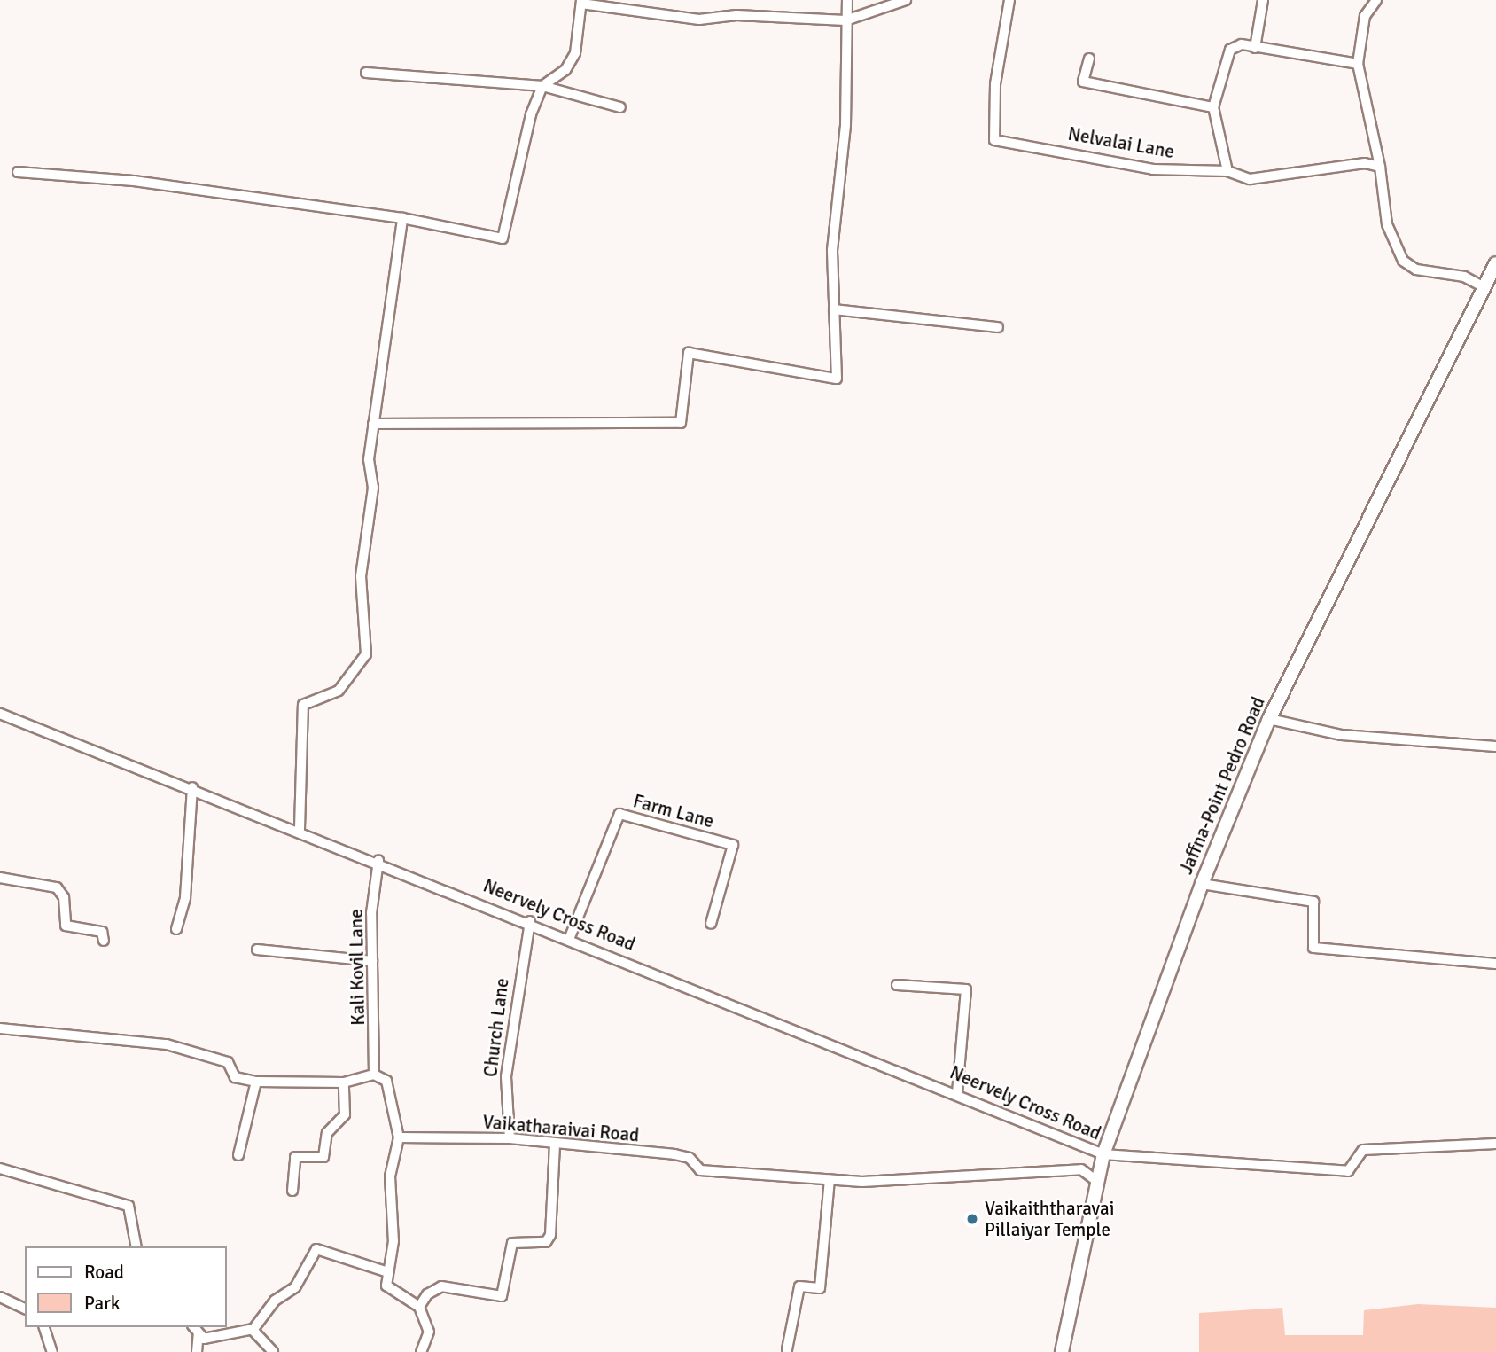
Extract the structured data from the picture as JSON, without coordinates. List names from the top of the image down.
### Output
{
  "streets": {
    "main road": ["Jaffna-Point Pedro Road"],
    "street": [
      "Nelvalai Lane",
      "Farm Lane",
      "Neervely Cross Road",
      "Kali Kovil Lane",
      "Church Lane",
      "Vaikatharaivai Road"
    ]
  },
  "crossings": [
    ["Jaffna-Point Pedro Road", "Neervely Cross Road"],
    ["Jaffna-Point Pedro Road", "Vaikatharaivai Road"],
    ["Farm Lane", "Neervely Cross Road"],
    ["Neervely Cross Road", "Kali Kovil Lane"],
    ["Neervely Cross Road", "Church Lane"],
    ["Church Lane", "Vaikatharaivai Road"]
  ],
  "places": ["Vaikaiththaravai Pillaiyar Temple"],
  "legend": ["Road", "Park"]
}
